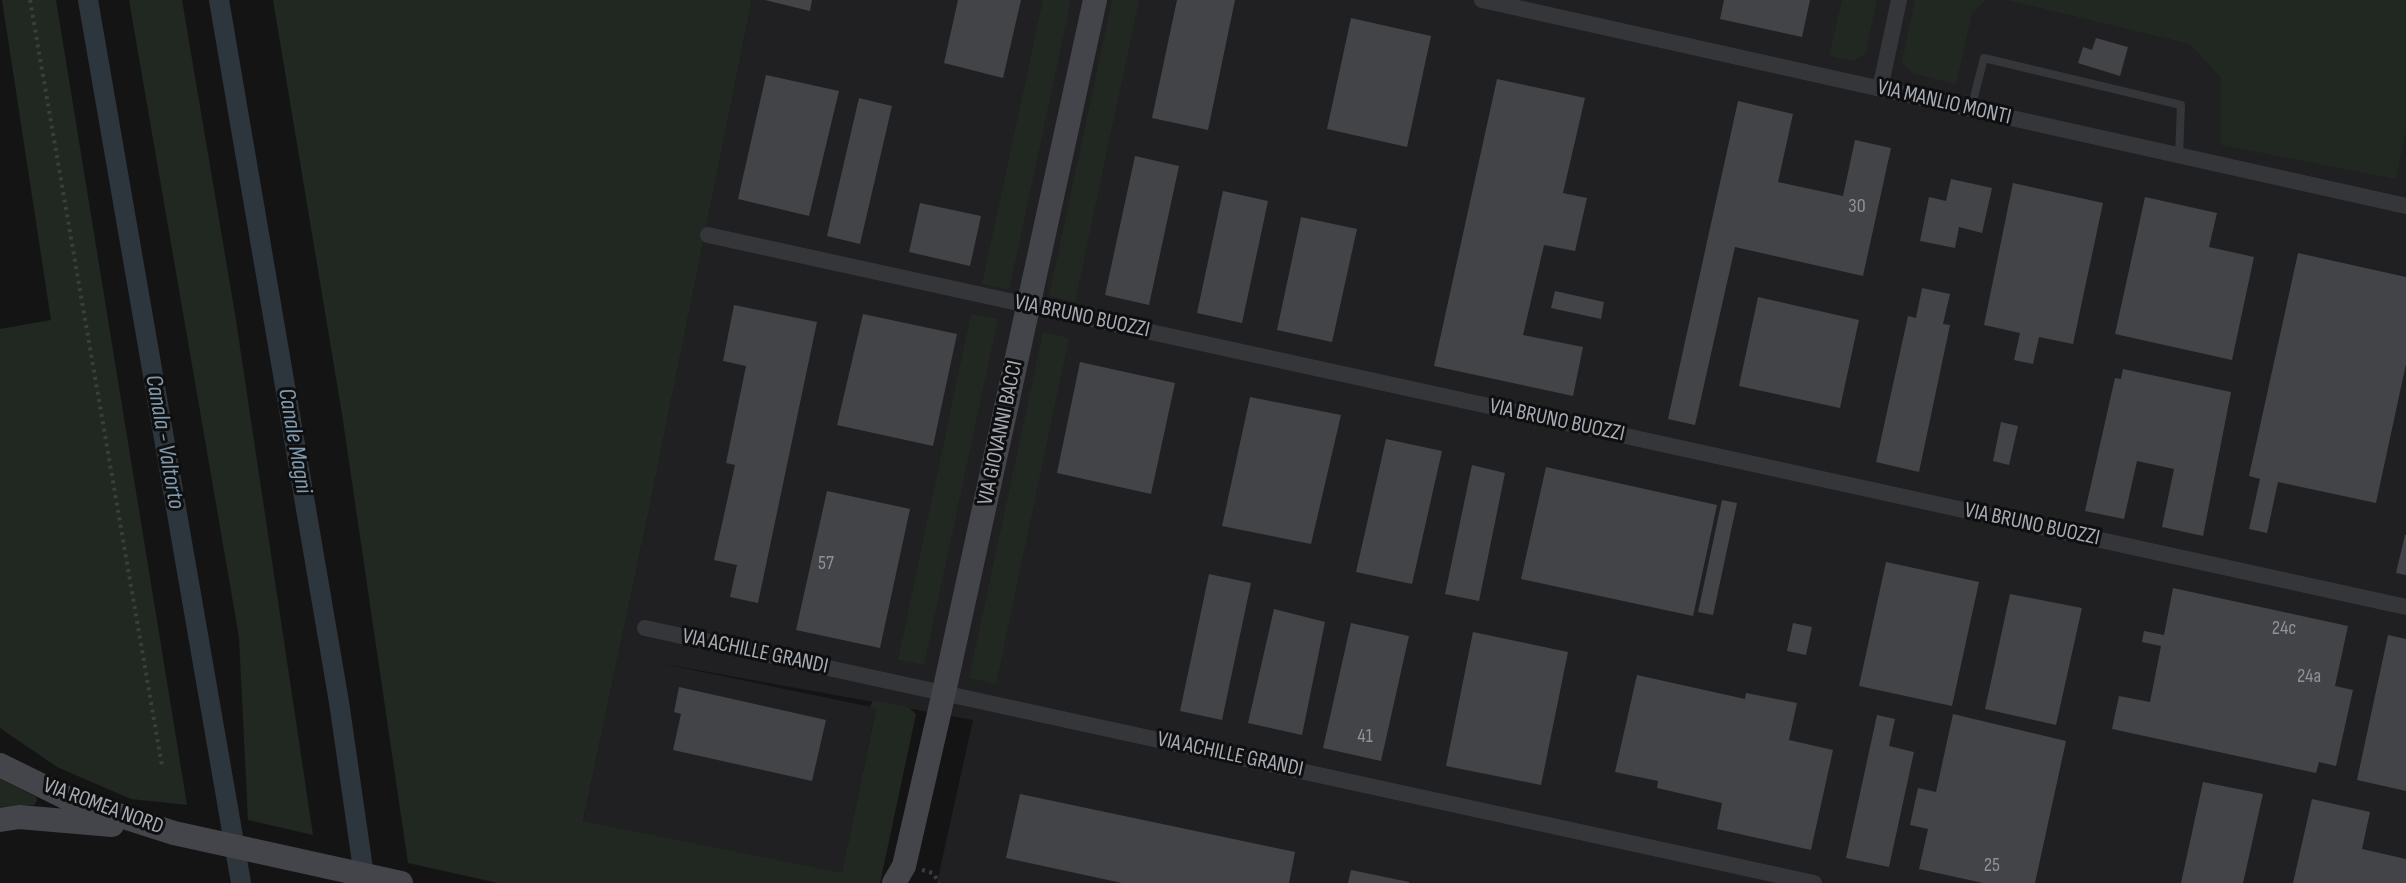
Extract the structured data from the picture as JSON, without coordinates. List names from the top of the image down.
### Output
{
  "streets": {
    "main road": ["VIA GIOVANNI BACCI", "VIA ROMEA NORD"],
    "street": ["VIA MANLIO MONTI", "VIA BRUNO BUOZZI", "VIA ACHILLE GRANDI"]
  },
  "crossings": [
    ["VIA BRUNO BUOZZI", "VIA GIOVANNI BACCI"],
    ["VIA GIOVANNI BACCI", "VIA ACHILLE GRANDI"]
  ],
  "water": ["Canale Magni", "Canala - Valtorto"],
  "house_numbers": [
    "30",
    "57",
    "24c",
    "24a",
    "41",
    "25"
  ]
}
